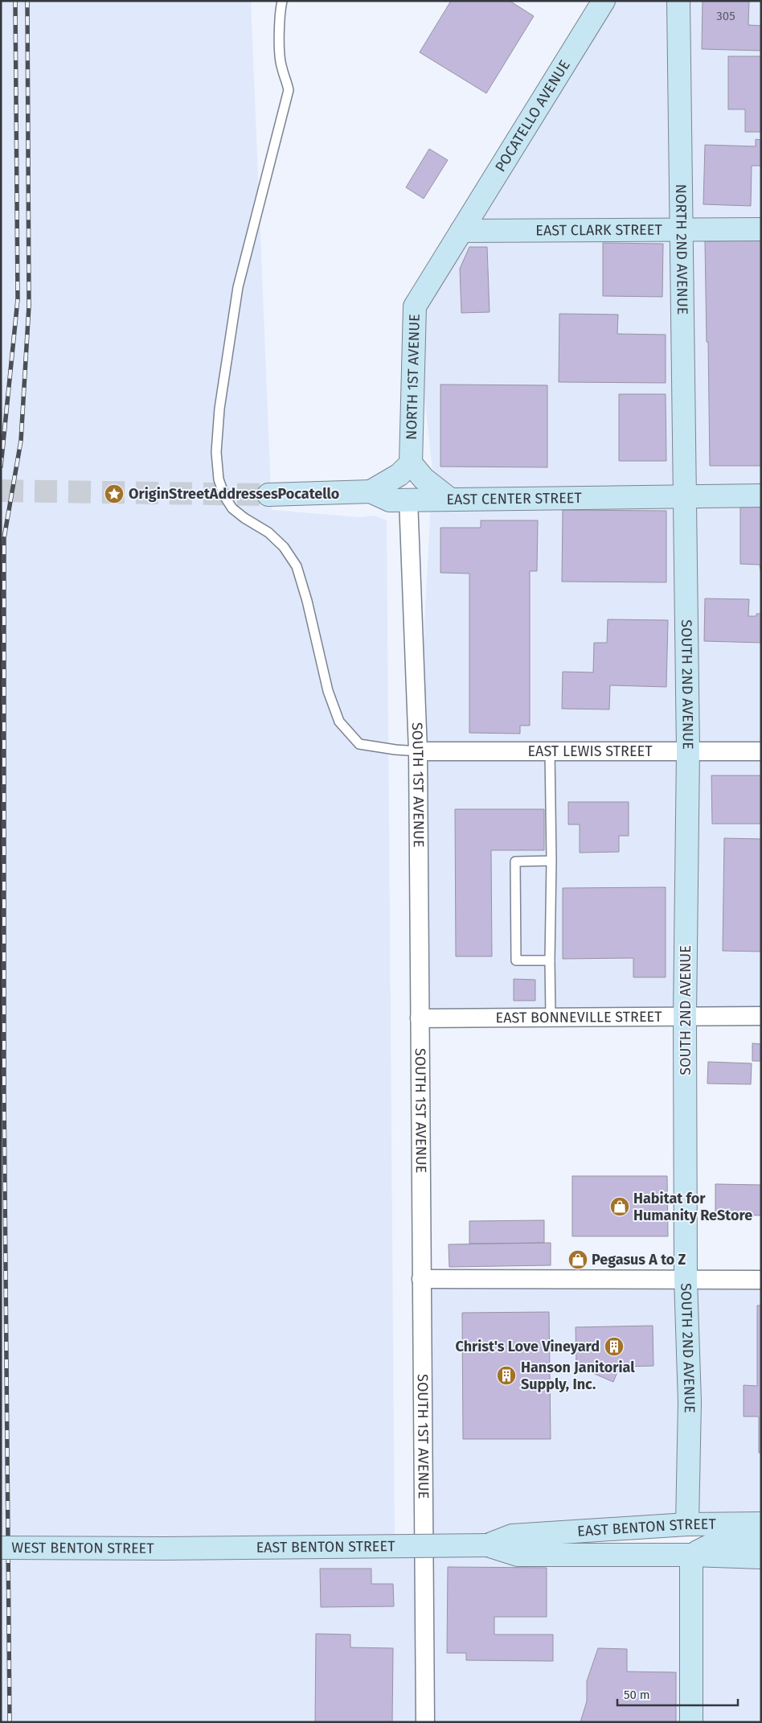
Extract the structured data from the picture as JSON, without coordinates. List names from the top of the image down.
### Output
{
  "streets": {
    "street": [
      "POCATELLO AVENUE",
      "EAST CLARK STREET",
      "NORTH 2ND AVENUE",
      "NORTH 1ST AVENUE",
      "EAST CENTER STREET",
      "SOUTH 2ND AVENUE",
      "EAST LEWIS STREET",
      "SOUTH 1ST AVENUE",
      "EAST BONNEVILLE STREET",
      "EAST BENTON STREET",
      "WEST BENTON STREET"
    ]
  },
  "crossings": [
    ["POCATELLO AVENUE", "EAST CLARK STREET"],
    ["POCATELLO AVENUE", "NORTH 1ST AVENUE"],
    ["EAST CLARK STREET", "NORTH 2ND AVENUE"],
    ["EAST CLARK STREET", "NORTH 1ST AVENUE"],
    ["NORTH 2ND AVENUE", "EAST CENTER STREET"],
    ["NORTH 2ND AVENUE", "SOUTH 2ND AVENUE"],
    ["EAST CENTER STREET", "SOUTH 2ND AVENUE"],
    ["EAST CENTER STREET", "SOUTH 1ST AVENUE"],
    ["SOUTH 2ND AVENUE", "EAST LEWIS STREET"],
    ["SOUTH 2ND AVENUE", "EAST BONNEVILLE STREET"],
    ["SOUTH 2ND AVENUE", "EAST BENTON STREET"],
    ["EAST LEWIS STREET", "SOUTH 1ST AVENUE"],
    ["SOUTH 1ST AVENUE", "EAST BONNEVILLE STREET"],
    ["EAST BENTON STREET", "WEST BENTON STREET"]
  ],
  "places": {
    "place": ["OriginStreetAddressesPocatello"],
    "shop": ["Habitat for Humanity ReStore", "Pegasus A to Z"],
    "building": ["Christ's Love Vineyard", "Hanson Janitorial Supply, Inc."]
  },
  "house_numbers": ["305"],
  "scale_bar": "50 m"
}
